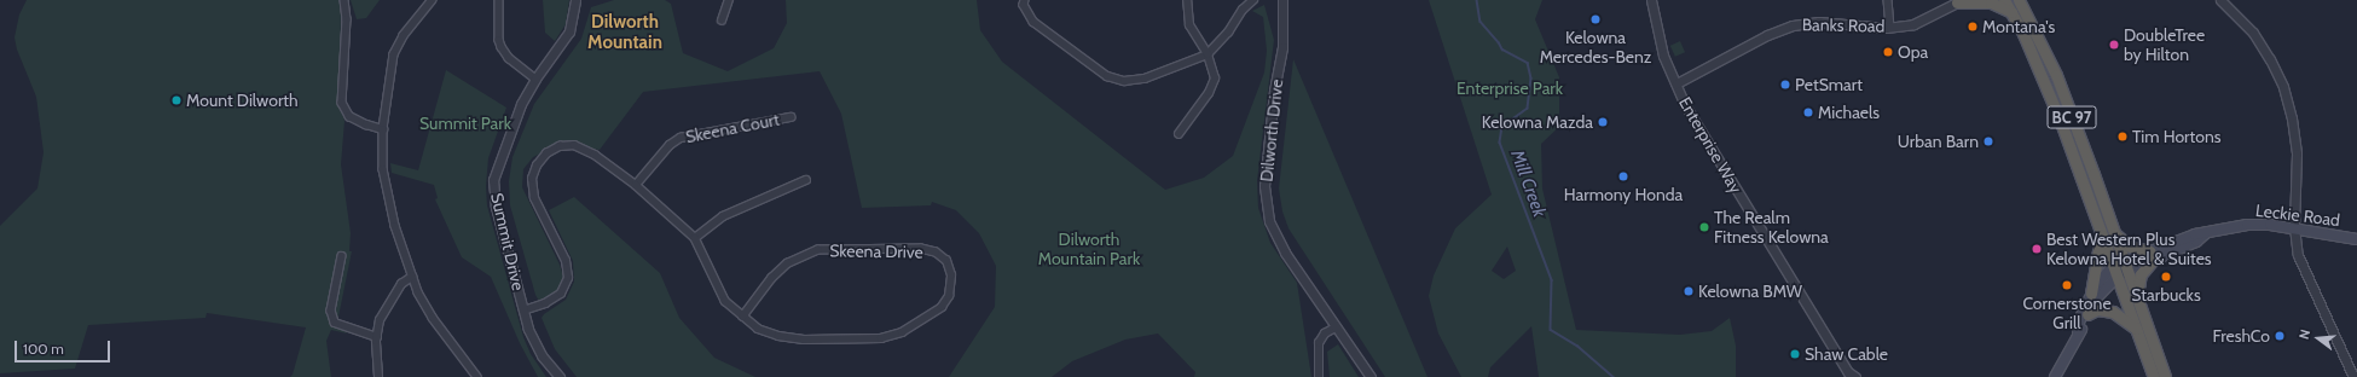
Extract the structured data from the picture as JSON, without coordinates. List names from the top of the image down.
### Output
{
  "streets": {
    "highway": ["BC 97"],
    "main road": ["Leckie Road"],
    "street": [
      "Banks Road",
      "Skeena Court",
      "Dilworth Drive",
      "Enterprise Way",
      "Summit Drive",
      "Skeena Drive"
    ]
  },
  "crossings": [
    ["Banks Road", "Enterprise Way"],
    ["BC 97", "Leckie Road"],
    ["Skeena Court", "Skeena Drive"],
    ["Summit Drive", "Skeena Drive"]
  ],
  "districts": ["Dilworth Mountain"],
  "water": ["Mill Creek"],
  "parks": ["Enterprise Park", "Summit Park", "Dilworth Mountain Park"],
  "places": [
    "Kelowna Mercedes-Benz",
    "Montana's",
    "DoubleTree by Hilton",
    "Opa",
    "PetSmart",
    "Mount Dilworth",
    "Michaels",
    "Kelowna Mazda",
    "Tim Hortons",
    "Urban Barn",
    "Harmony Honda",
    "The Realm Fitness Kelowna",
    "Best Western Plus Kelowna Hotel & Suites",
    "Starbucks",
    "Cornerstone Grill",
    "Kelowna BMW",
    "FreshCo",
    "Shaw Cable"
  ],
  "scale_bar": "100 m",
  "north": "left"
}
